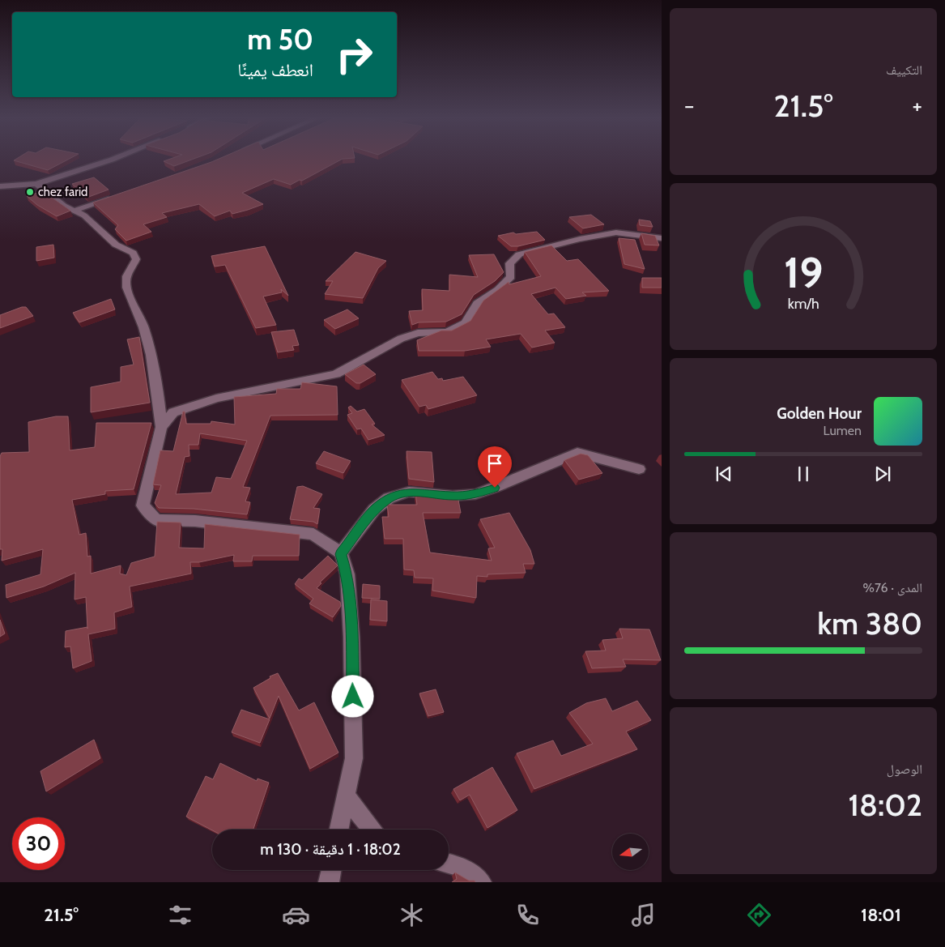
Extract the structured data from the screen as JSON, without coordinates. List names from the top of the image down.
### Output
{
  "places": ["chez farid"],
  "north": "left",
  "page": {
    "tile": [
      "التكييف",
      ["المدى · 76%", "380 km"],
      ["الوصول", "18:02"]
    ],
    "turn": ["50 m", "انعطف يمينًا"],
    "heat": ["−", "21.5°", "+"],
    "song": ["Golden Hour", "Lumen"],
    "limit": "30",
    "trip": "18:02 · 1 دقيقة · 130 m",
    "tabs": ["18:01", "21.5°"],
    "gauge": ["19", "km/h"]
  }
}
